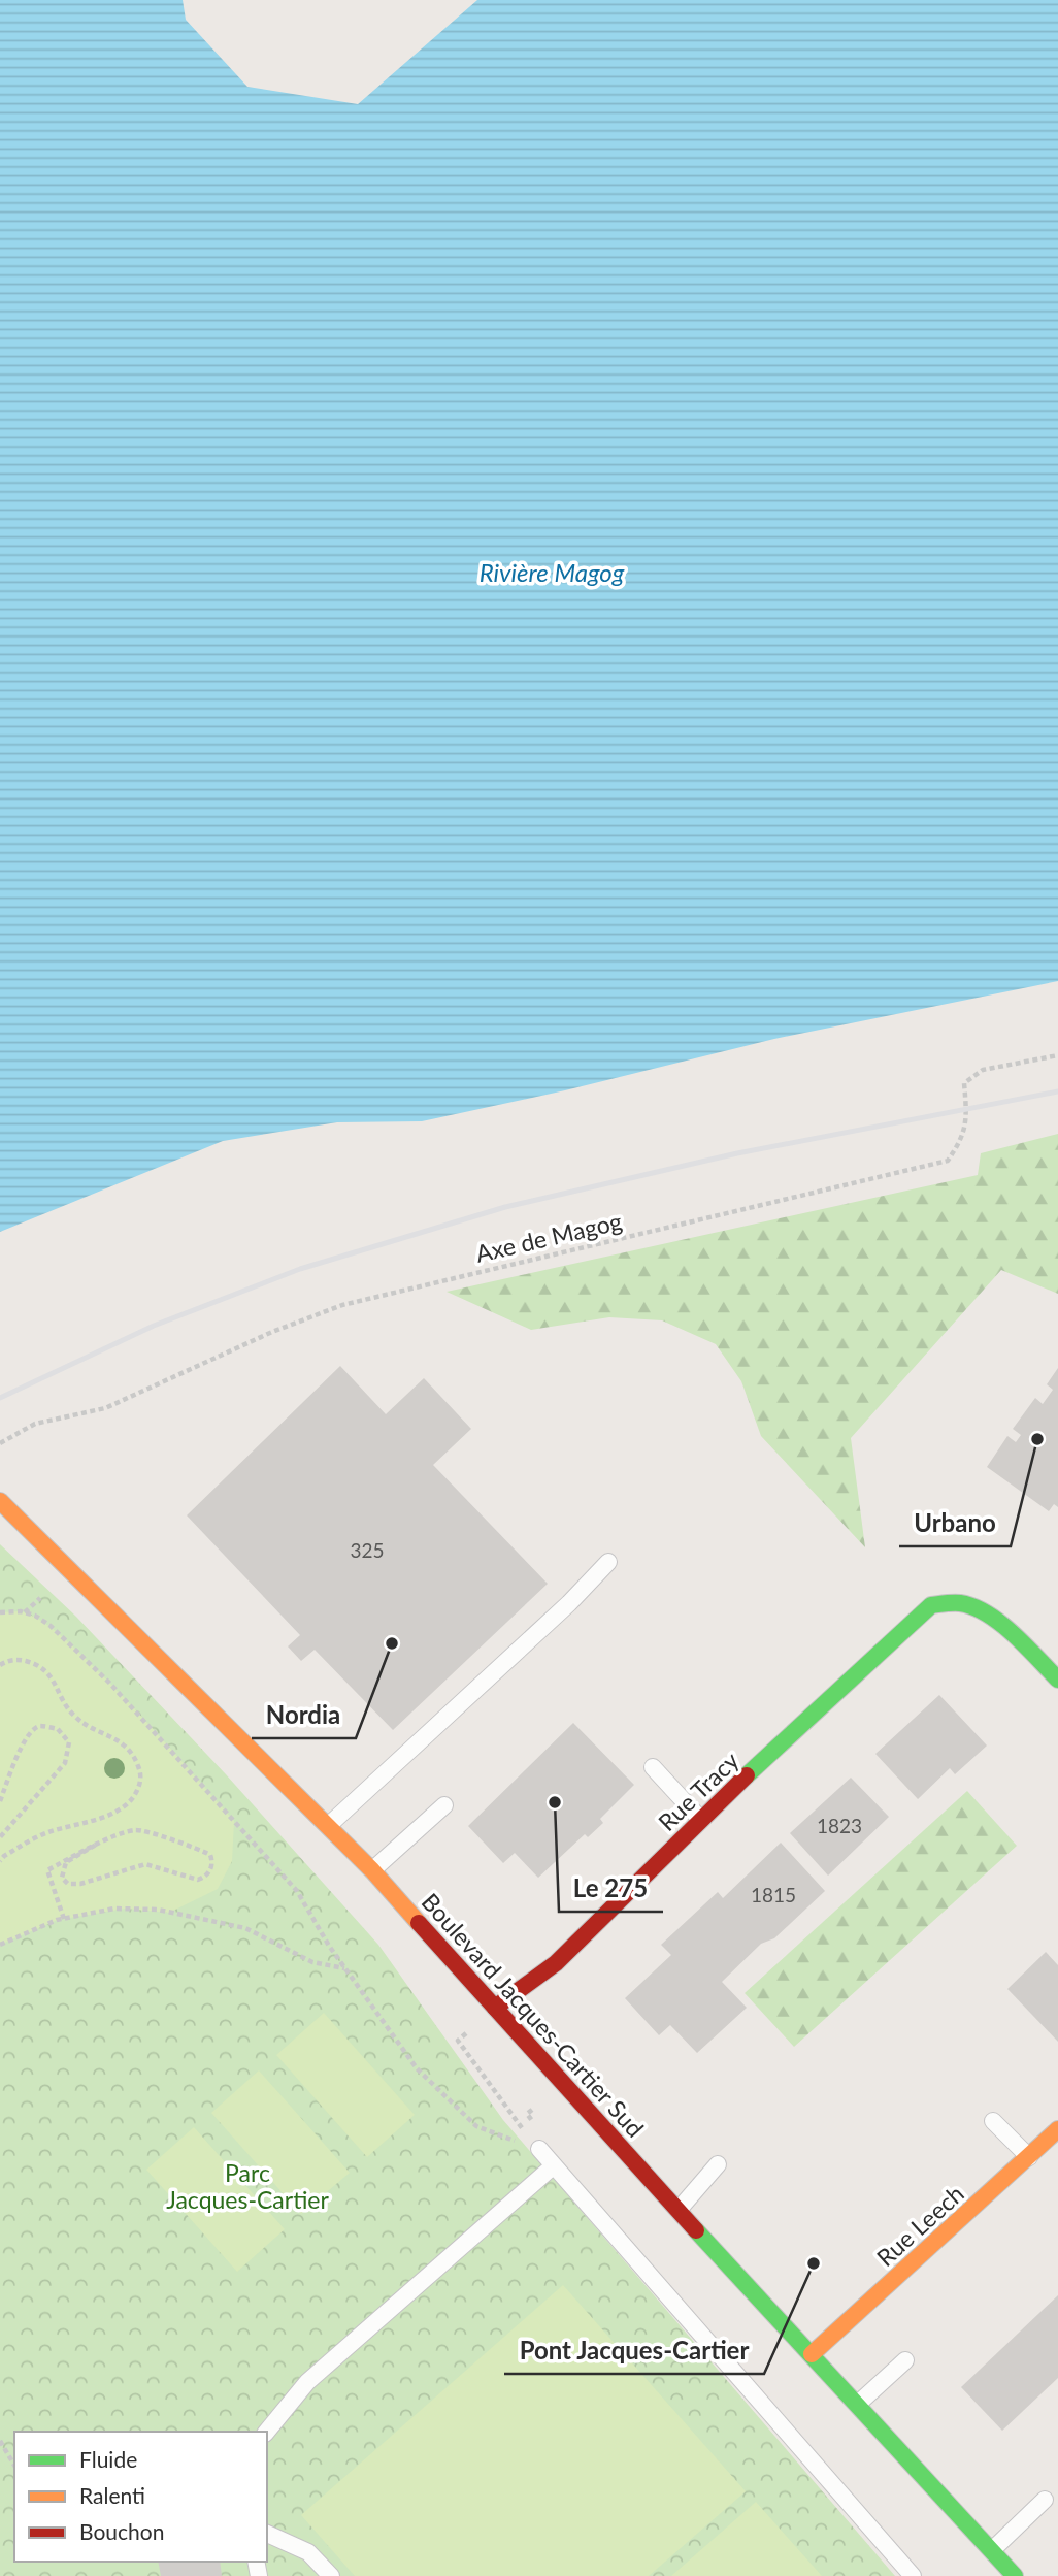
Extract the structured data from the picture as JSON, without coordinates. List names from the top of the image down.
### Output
{
  "streets": {
    "main road": ["Rue Tracy", "Boulevard Jacques-Cartier Sud", "Rue Leech"],
    "path": ["Axe de Magog"]
  },
  "crossings": [
    ["Rue Tracy", "Boulevard Jacques-Cartier Sud"],
    ["Boulevard Jacques-Cartier Sud", "Rue Leech"]
  ],
  "water": ["Rivière Magog"],
  "parks": ["Parc Jacques-Cartier"],
  "places": [
    "Urbano",
    "Nordia",
    "Le 275",
    "Pont Jacques-Cartier"
  ],
  "house_numbers": ["325", "1823", "1815"],
  "legend": ["Fluide", "Ralenti", "Bouchon"]
}
